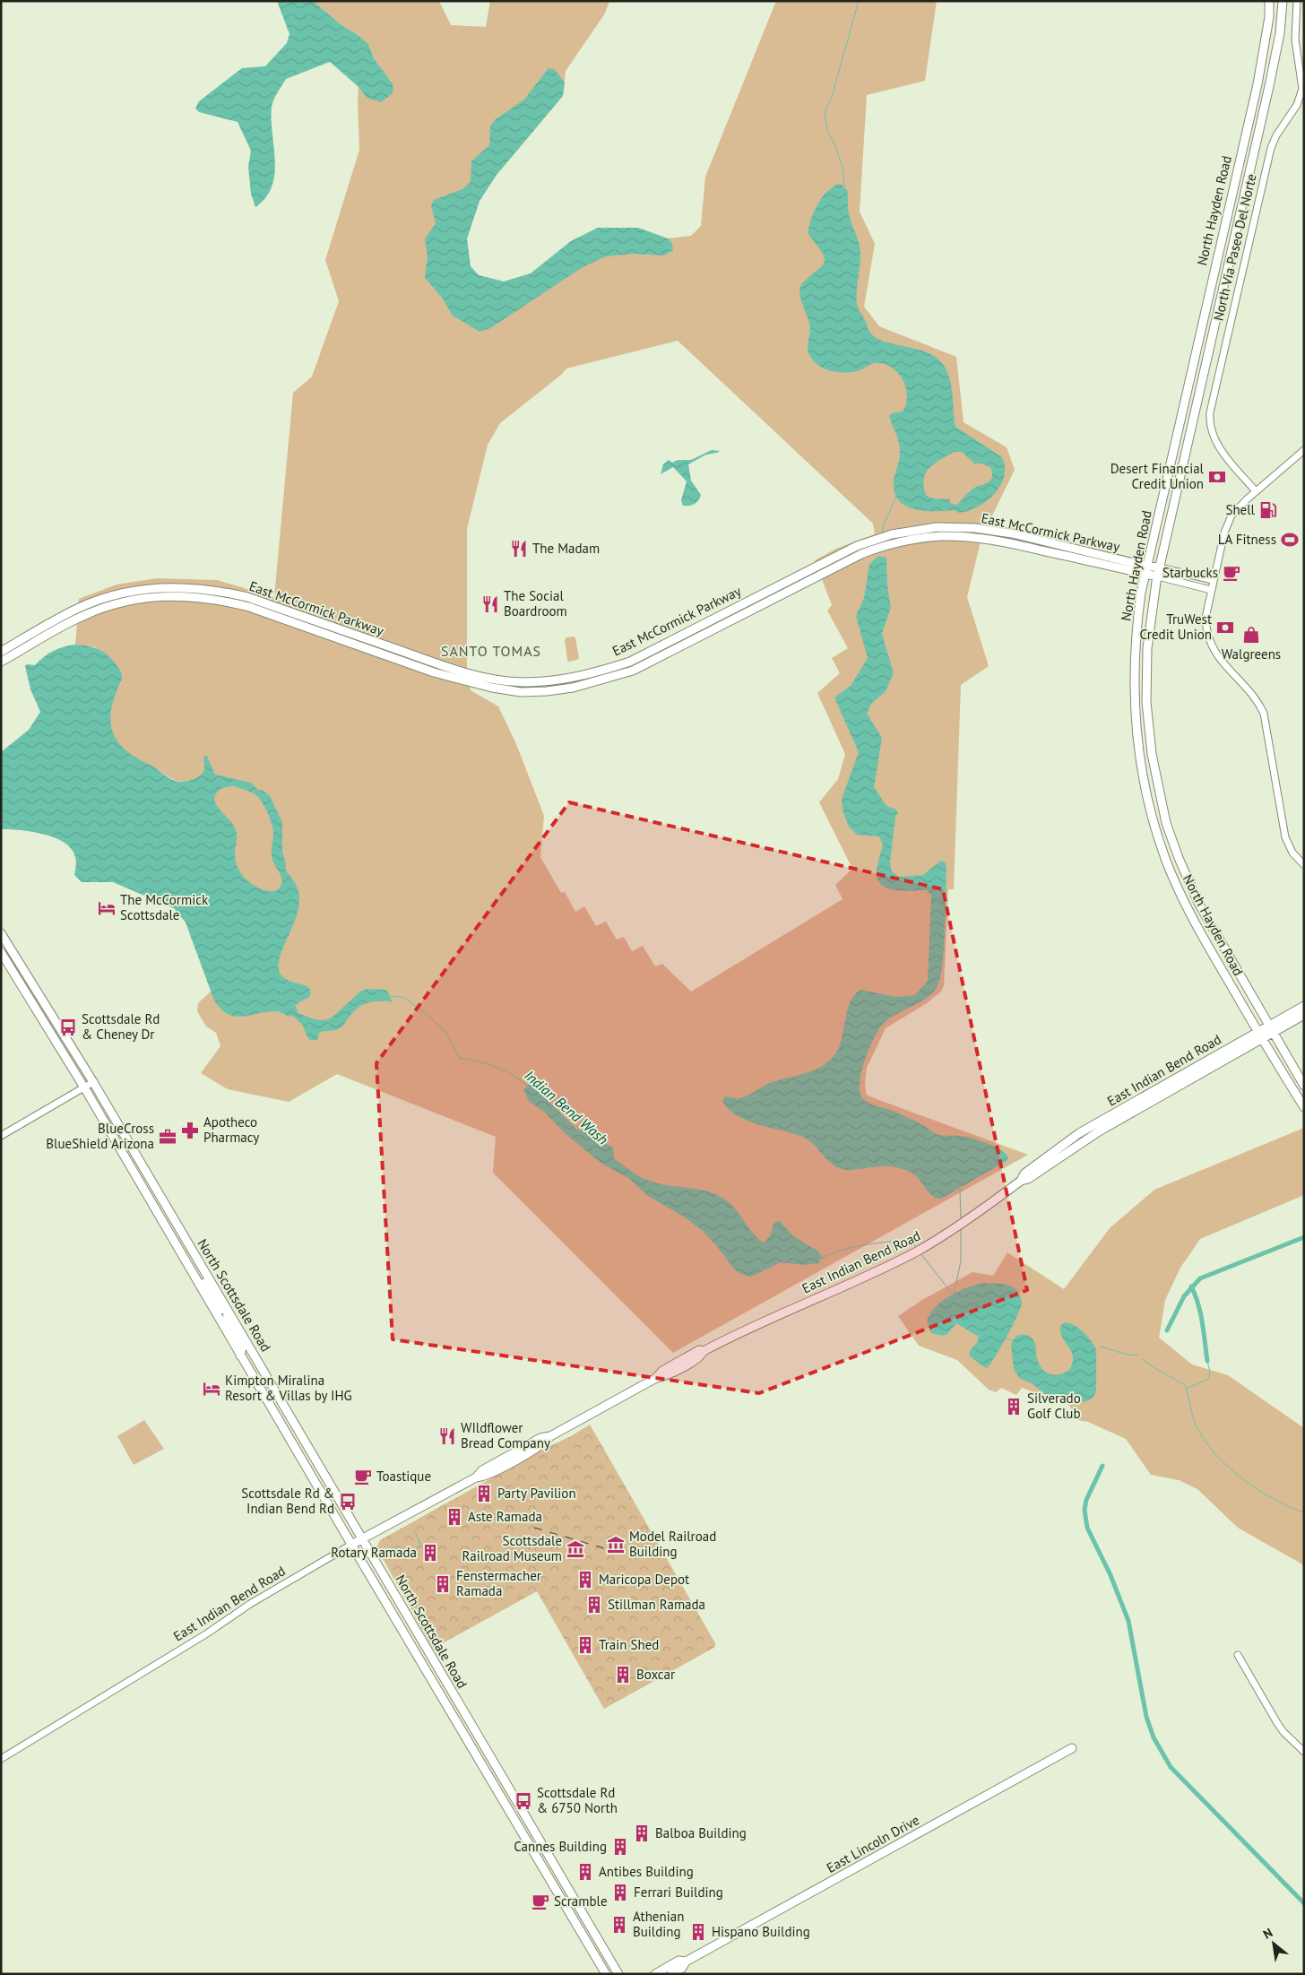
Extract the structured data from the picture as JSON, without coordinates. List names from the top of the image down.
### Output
{
  "streets": {
    "main road": [
      "North Hayden Road",
      "East McCormick Parkway",
      "East Indian Bend Road",
      "North Scottsdale Road",
      "East Lincoln Drive"
    ],
    "street": ["North Via Paseo Del Norte"]
  },
  "crossings": [
    ["North Hayden Road", "East McCormick Parkway"],
    ["North Hayden Road", "East Indian Bend Road"],
    ["East Indian Bend Road", "North Scottsdale Road"]
  ],
  "districts": ["SANTO TOMAS"],
  "water": ["Indian Bend Wash"],
  "places": {
    "bank": ["Desert Financial Credit Union", "TruWest Credit Union"],
    "fuel station": ["Shell"],
    "sports": ["LA Fitness"],
    "restaurant": ["The Madam", "The Social Boardroom", "WIldflower Bread Company"],
    "cafe": ["Starbucks", "Toastique", "Scramble"],
    "shop": ["Walgreens"],
    "hotel": ["The McCormick Scottsdale", "Kimpton Miralina Resort & Villas by IHG"],
    "bus stop": ["Scottsdale Rd & Cheney Dr", "Scottsdale Rd & Indian Bend Rd", "Scottsdale Rd & 6750 North"],
    "pharmacy": ["Apotheco Pharmacy"],
    "office": ["BlueCross BlueShield Arizona"],
    "building": [
      "Silverado Golf Club",
      "Party Pavilion",
      "Aste Ramada",
      "Rotary Ramada",
      "Maricopa Depot",
      "Fenstermacher Ramada",
      "Stillman Ramada",
      "Train Shed",
      "Boxcar",
      "Balboa Building",
      "Cannes Building",
      "Antibes Building",
      "Ferrari Building",
      "Athenian Building",
      "Hispano Building"
    ],
    "museum": ["Model Railroad Building", "Scottsdale Railroad Museum"]
  },
  "north": "top left"
}
